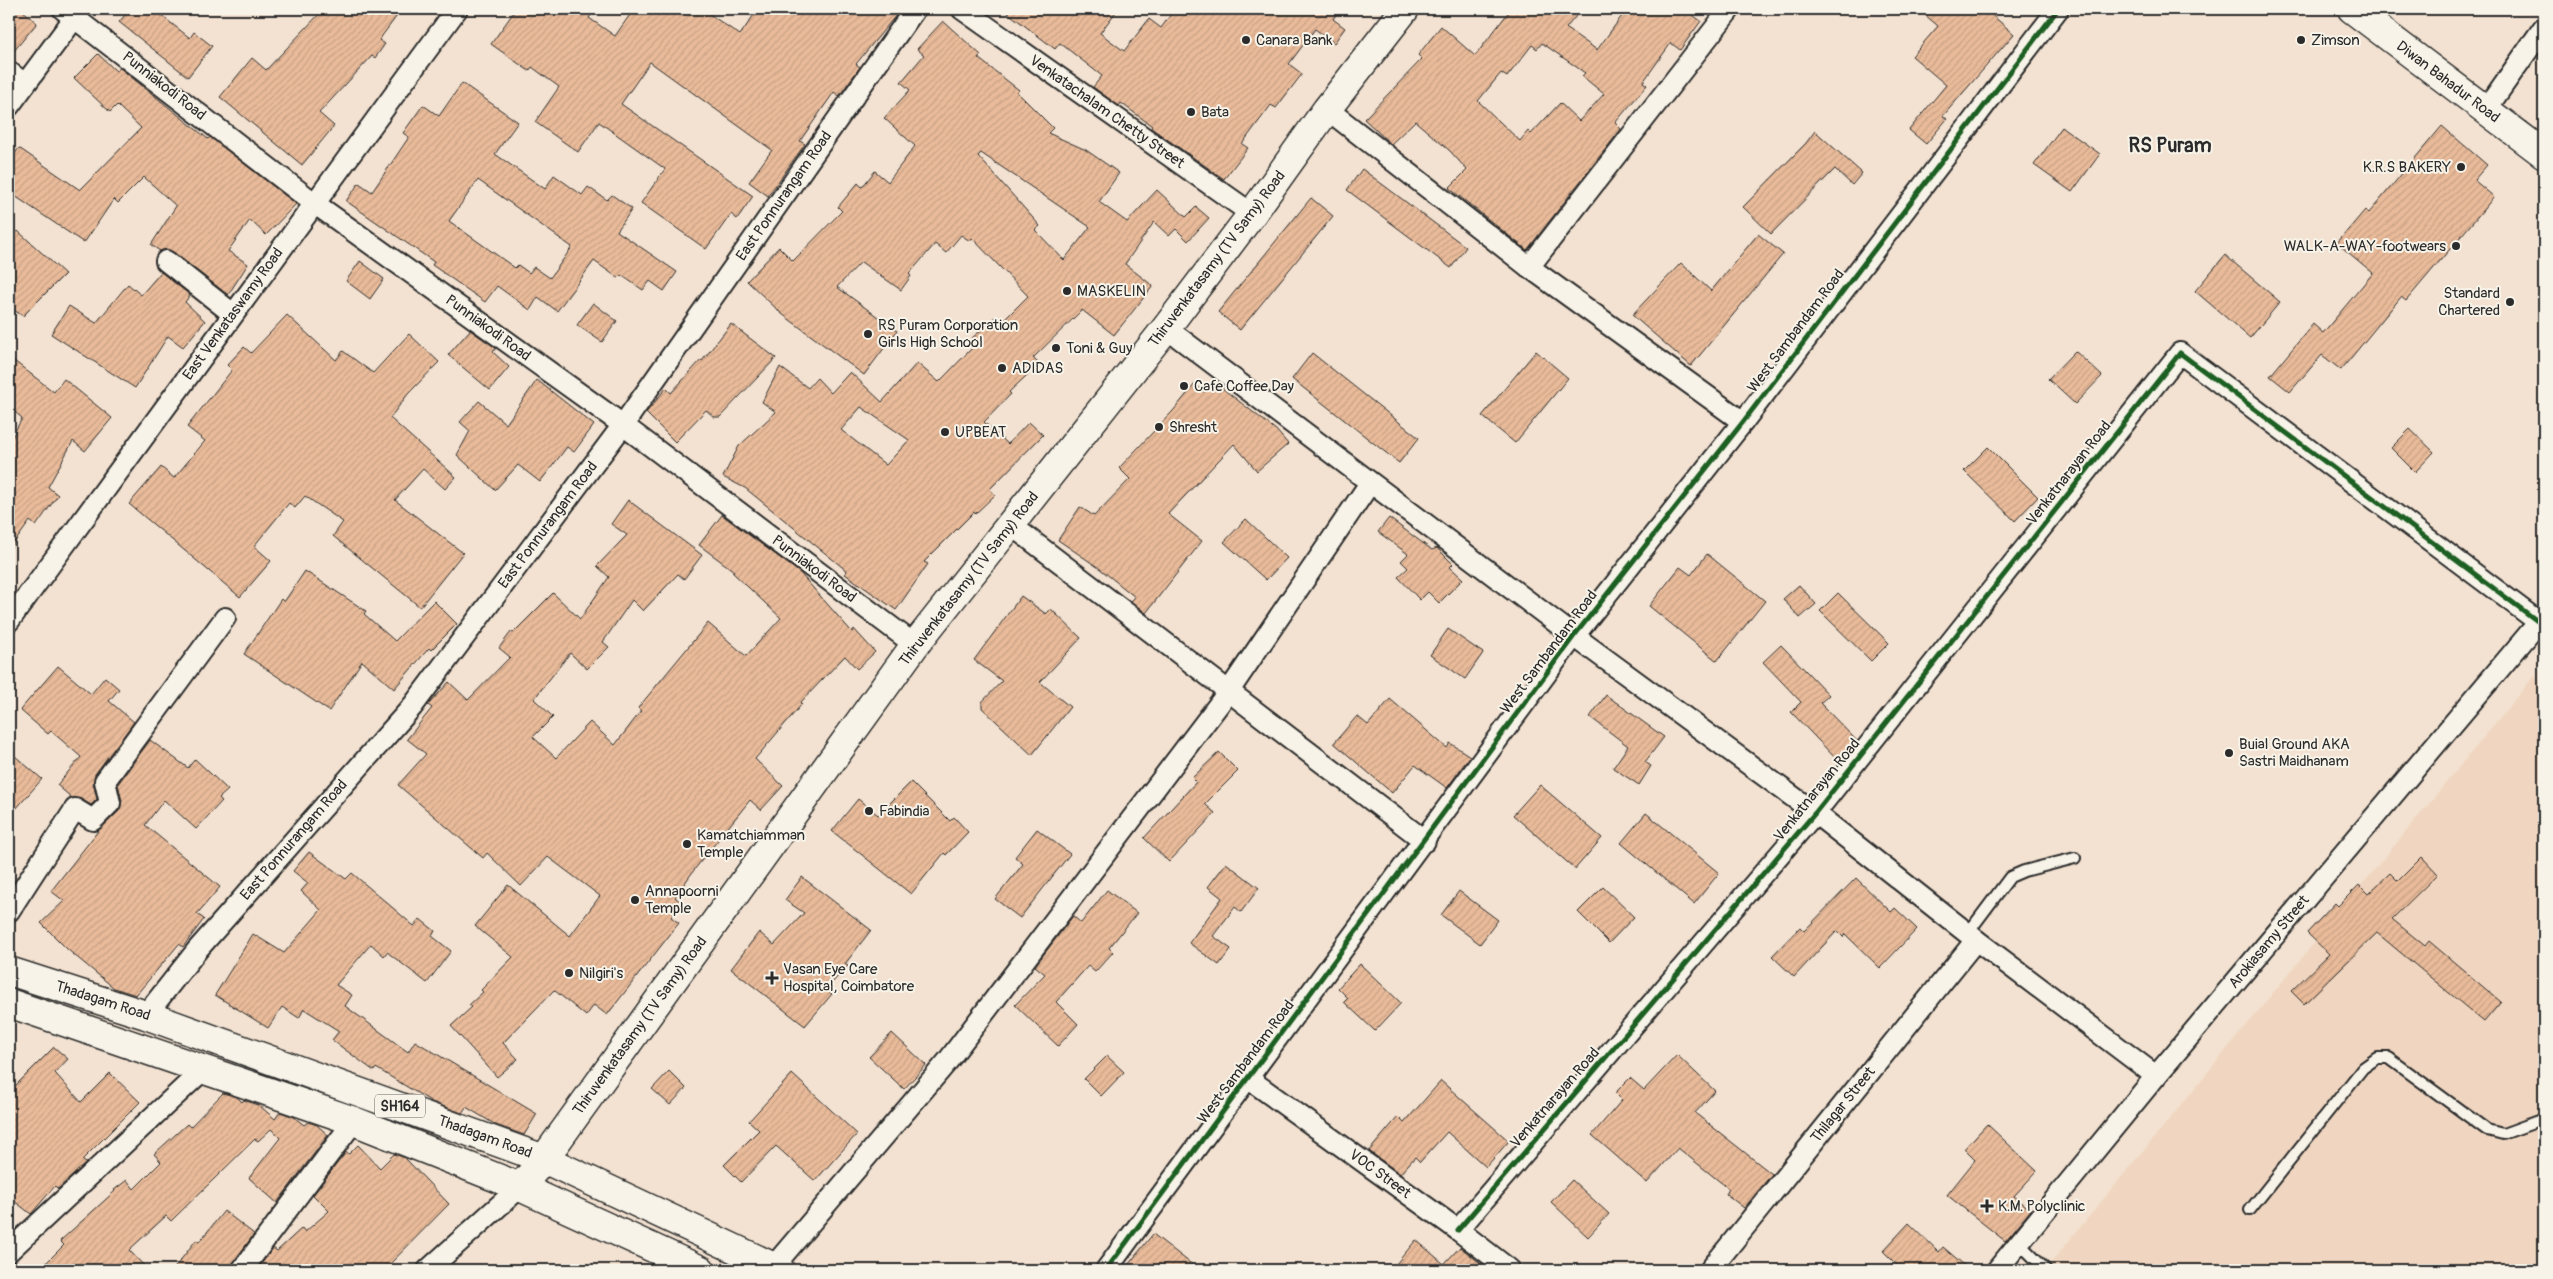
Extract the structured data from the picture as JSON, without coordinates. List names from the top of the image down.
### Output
{
  "streets": {
    "main road": [
      "Diwan Bahadur Road",
      "Thiruvenkatasamy (TV Samy) Road",
      "Thadagam Road",
      "SH164"
    ],
    "street": [
      "Punniakodi Road",
      "Venkatachalam Chetty Street",
      "East Ponnurangam Road",
      "East Venkataswamy Road",
      "West Sambandam Road",
      "Venkatnarayan Road",
      "Arokiasamy Street",
      "Thilagar Street",
      "VOC Street"
    ]
  },
  "crossings": [
    ["Punniakodi Road", "East Ponnurangam Road"],
    ["Punniakodi Road", "Thiruvenkatasamy (TV Samy) Road"],
    ["Punniakodi Road", "East Venkataswamy Road"],
    ["Venkatachalam Chetty Street", "Thiruvenkatasamy (TV Samy) Road"],
    ["East Ponnurangam Road", "Thadagam Road"],
    ["Thiruvenkatasamy (TV Samy) Road", "Thadagam Road"],
    ["West Sambandam Road", "VOC Street"],
    ["Venkatnarayan Road", "Arokiasamy Street"],
    ["Venkatnarayan Road", "VOC Street"]
  ],
  "districts": ["RS Puram"],
  "places": {
    "other": [
      "Canara Bank",
      "Zimson",
      "Bata",
      "K.R.S BAKERY",
      "WALK-A-WAY-footwears",
      "MASKELIN",
      "Standard Chartered",
      "RS Puram Corporation Girls High School",
      "Toni & Guy",
      "ADIDAS",
      "Cafe Coffee Day",
      "Shresht",
      "UPBEAT",
      "Buial Ground AKA Sastri Maidhanam",
      "Fabindia",
      "Kamatchiamman Temple",
      "Annapoorni Temple",
      "Nilgiri's"
    ],
    "health": ["Vasan Eye Care Hospital, Coimbatore", "K.M. Polyclinic"]
  }
}
